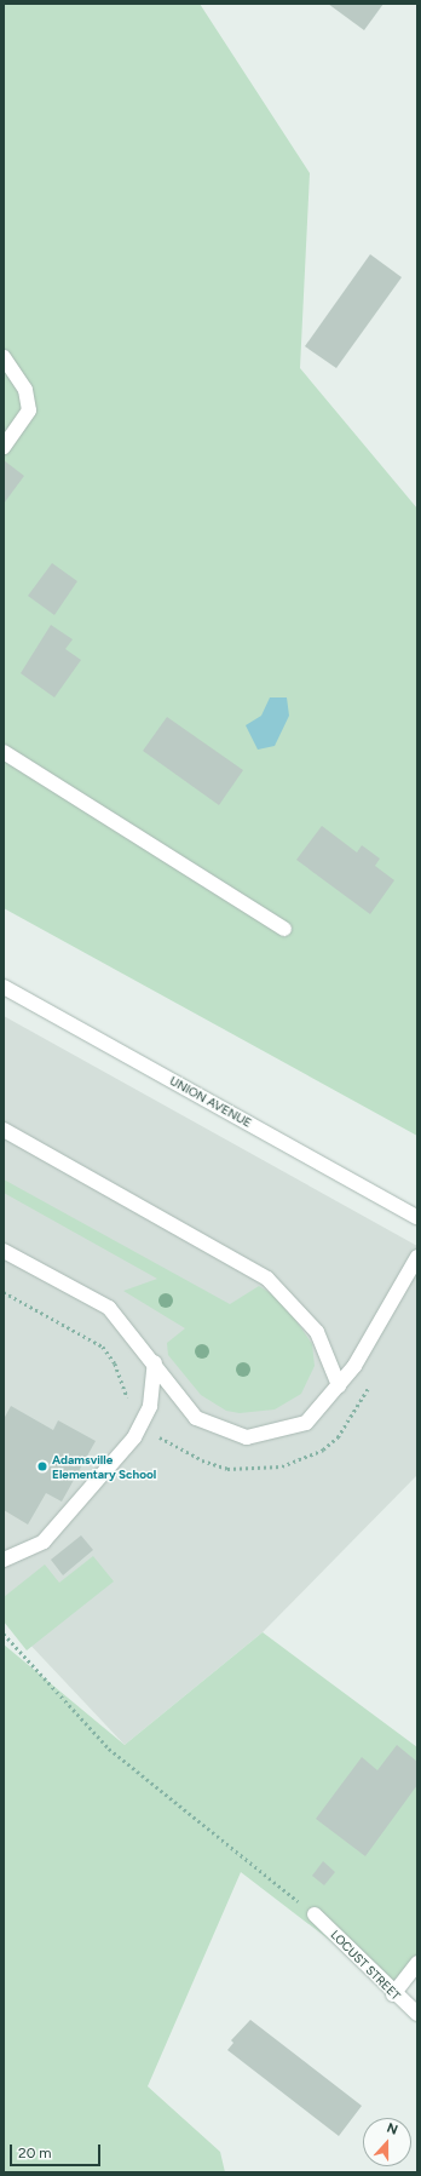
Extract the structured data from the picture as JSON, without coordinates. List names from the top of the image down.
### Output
{
  "streets": {
    "street": ["UNION AVENUE", "LOCUST STREET"]
  },
  "places": ["Adamsville Elementary School"],
  "scale_bar": "20 m",
  "north": "top"
}
